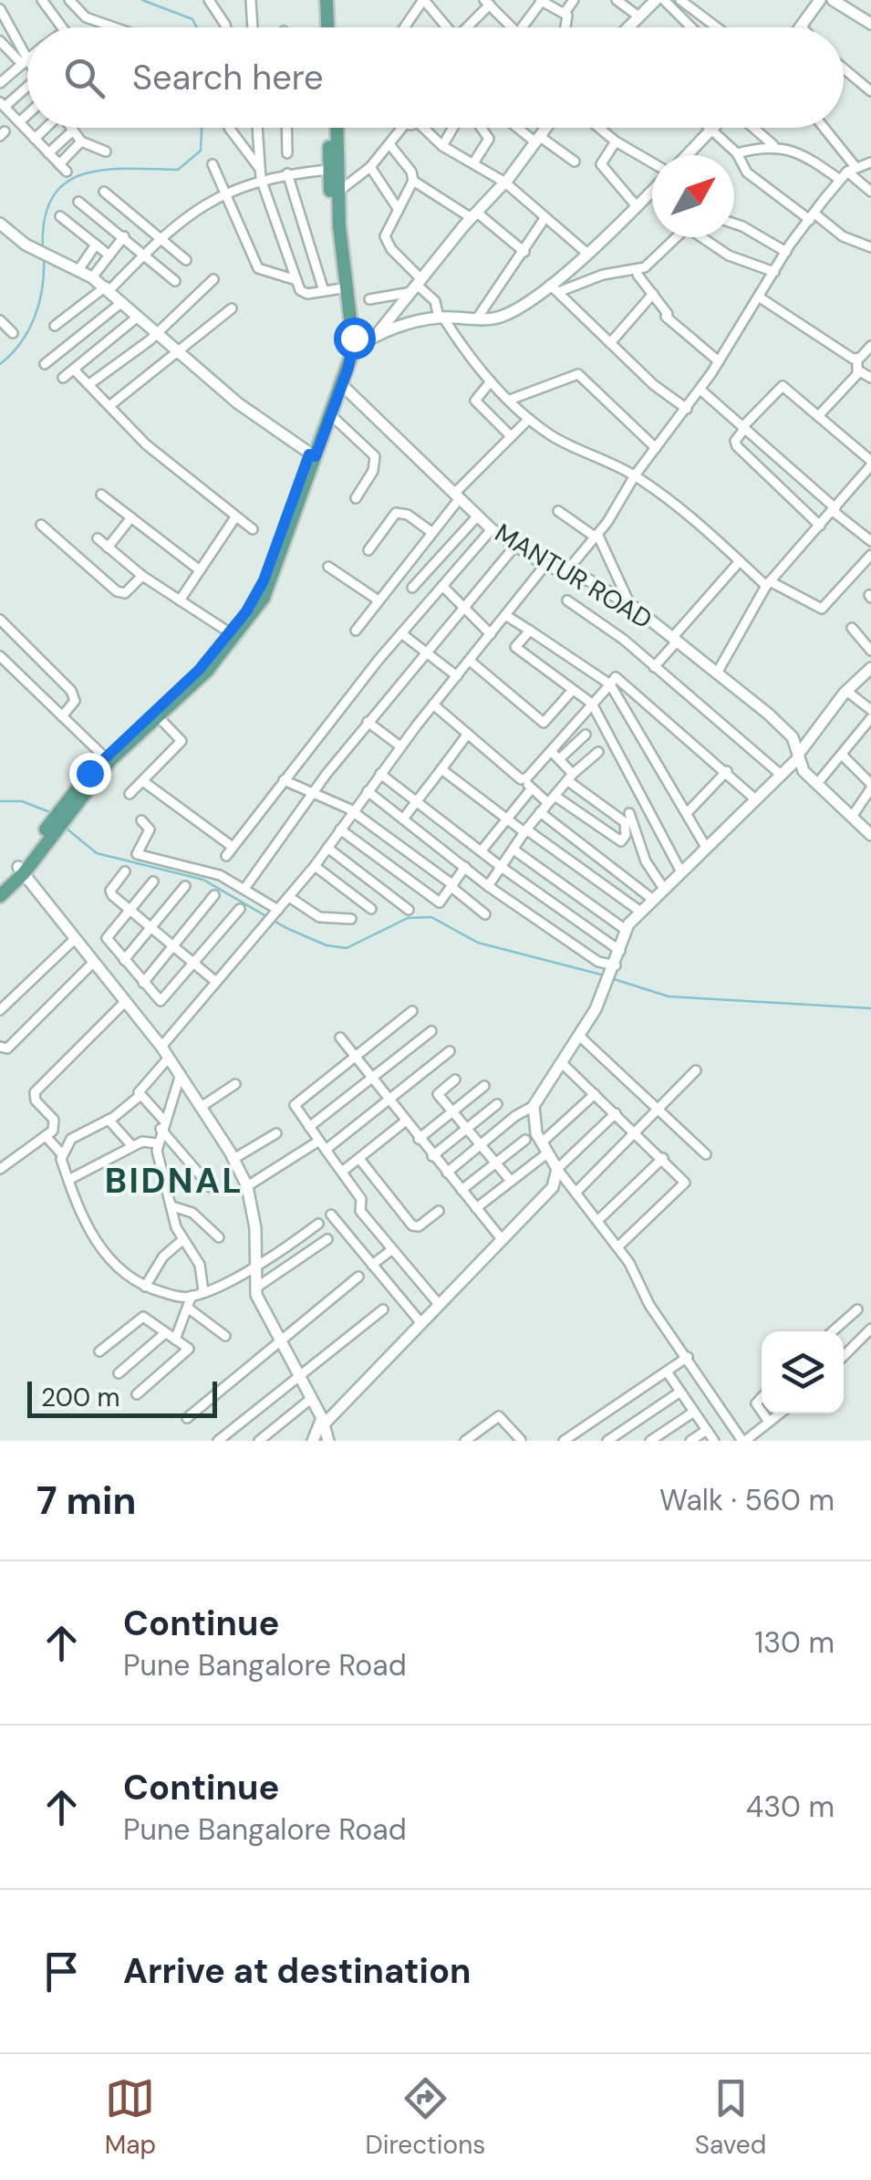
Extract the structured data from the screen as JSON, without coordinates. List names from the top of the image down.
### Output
{
  "streets": {
    "street": ["MANTUR ROAD"]
  },
  "districts": ["BIDNAL"],
  "scale_bar": "200 m",
  "north": "top right",
  "page": {
    "search": "Search here",
    "scale": "200 m",
    "heading": ["7 min", "Walk · 560 m"],
    "list": [
      ["Continue", "Pune Bangalore Road", "130 m"],
      ["Continue", "Pune Bangalore Road", "430 m"],
      "Arrive at destination"
    ],
    "nav": ["Map", "Directions", "Saved"]
  }
}
